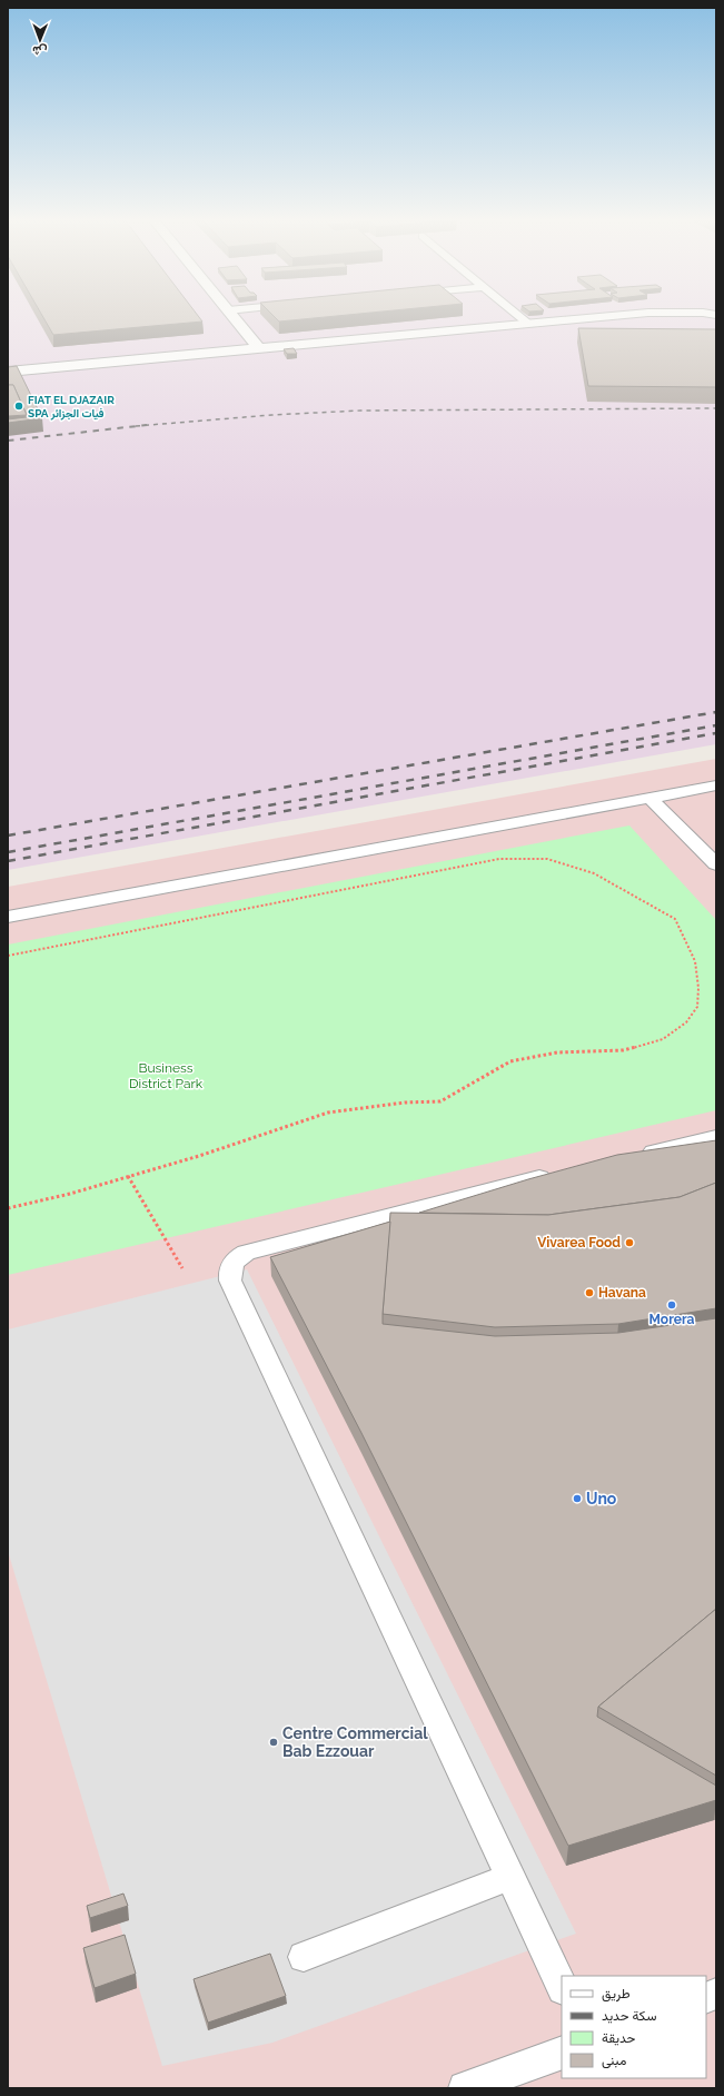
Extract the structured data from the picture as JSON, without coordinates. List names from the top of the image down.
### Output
{
  "parks": ["Business District Park"],
  "places": [
    "FIAT EL DJAZAIR SPA فيات الجزائر",
    "Vivarea Food",
    "Havana",
    "Morera",
    "Uno",
    "Centre Commercial Bab Ezzouar"
  ],
  "legend": [
    "طريق",
    "سكة حديد",
    "حديقة",
    "مبنى"
  ],
  "north": "bottom"
}
